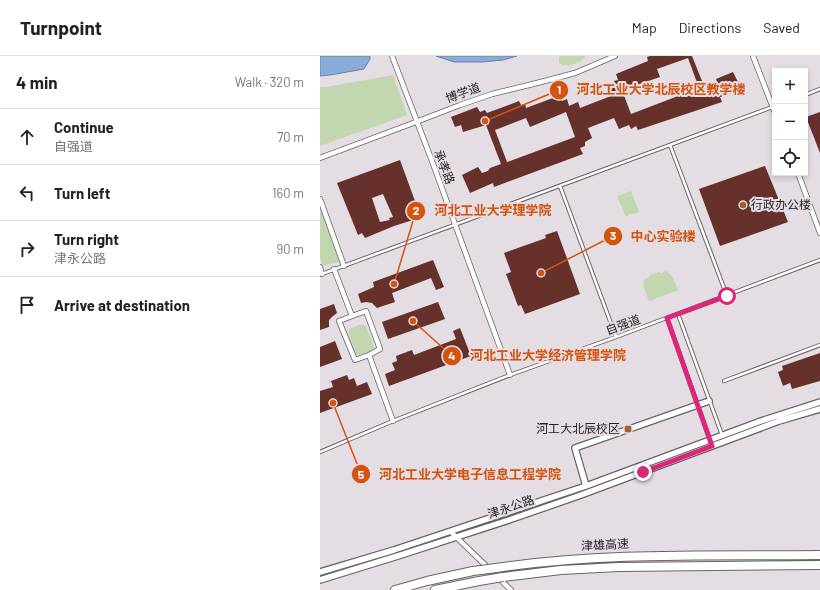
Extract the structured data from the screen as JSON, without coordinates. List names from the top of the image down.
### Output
{
  "streets": {
    "highway": ["津雄高速"],
    "street": ["博学道", "承孝路", "津永公路"],
    "lane": ["自强道"]
  },
  "crossings": [
    ["博学道", "承孝路"],
    ["承孝路", "自强道"]
  ],
  "places": {
    "other": [
      "河北工业大学北辰校区教学楼",
      "行政办公楼",
      "中心实验楼",
      "河北工业大学理学院",
      "河北工业大学经济管理学院",
      "河北工业大学电子信息工程学院"
    ],
    "transit": ["河工大北辰校区"]
  },
  "page": {
    "header": "Turnpoint",
    "nav": ["Map", "Directions", "Saved"],
    "heading": ["4 min", "Walk · 320 m"],
    "map_buttons": ["+", "−"],
    "list": [
      ["Continue", "自强道", "70 m"],
      ["Turn left", "160 m"],
      ["Turn right", "津永公路", "90 m"],
      "Arrive at destination"
    ]
  }
}
